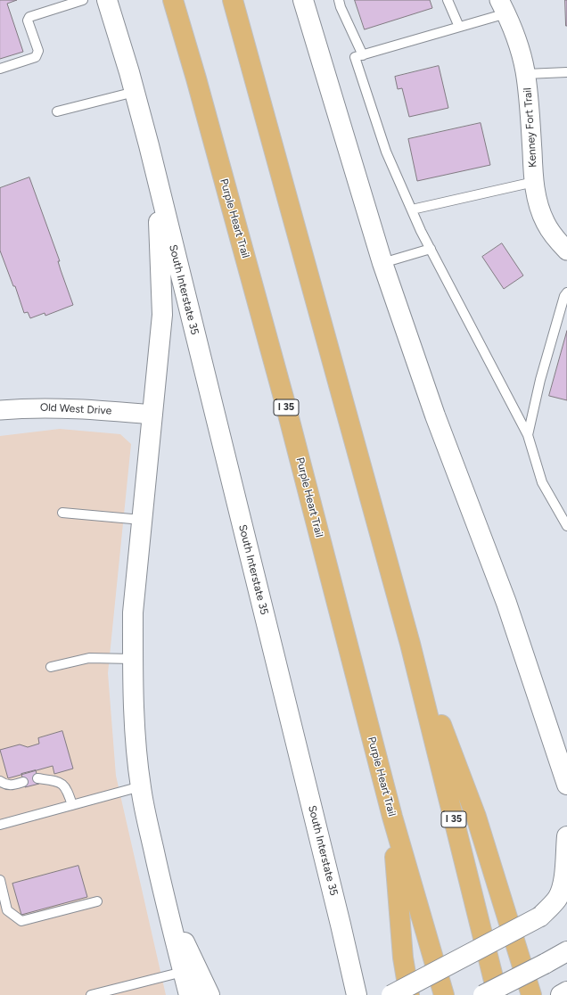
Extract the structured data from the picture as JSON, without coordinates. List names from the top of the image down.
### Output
{
  "streets": {
    "highway": ["Purple Heart Trail", "I 35"],
    "main road": ["South Interstate 35"],
    "street": ["Kenney Fort Trail", "Old West Drive"]
  },
  "crossings": [
    ["South Interstate 35", "Old West Drive"]
  ]
}
